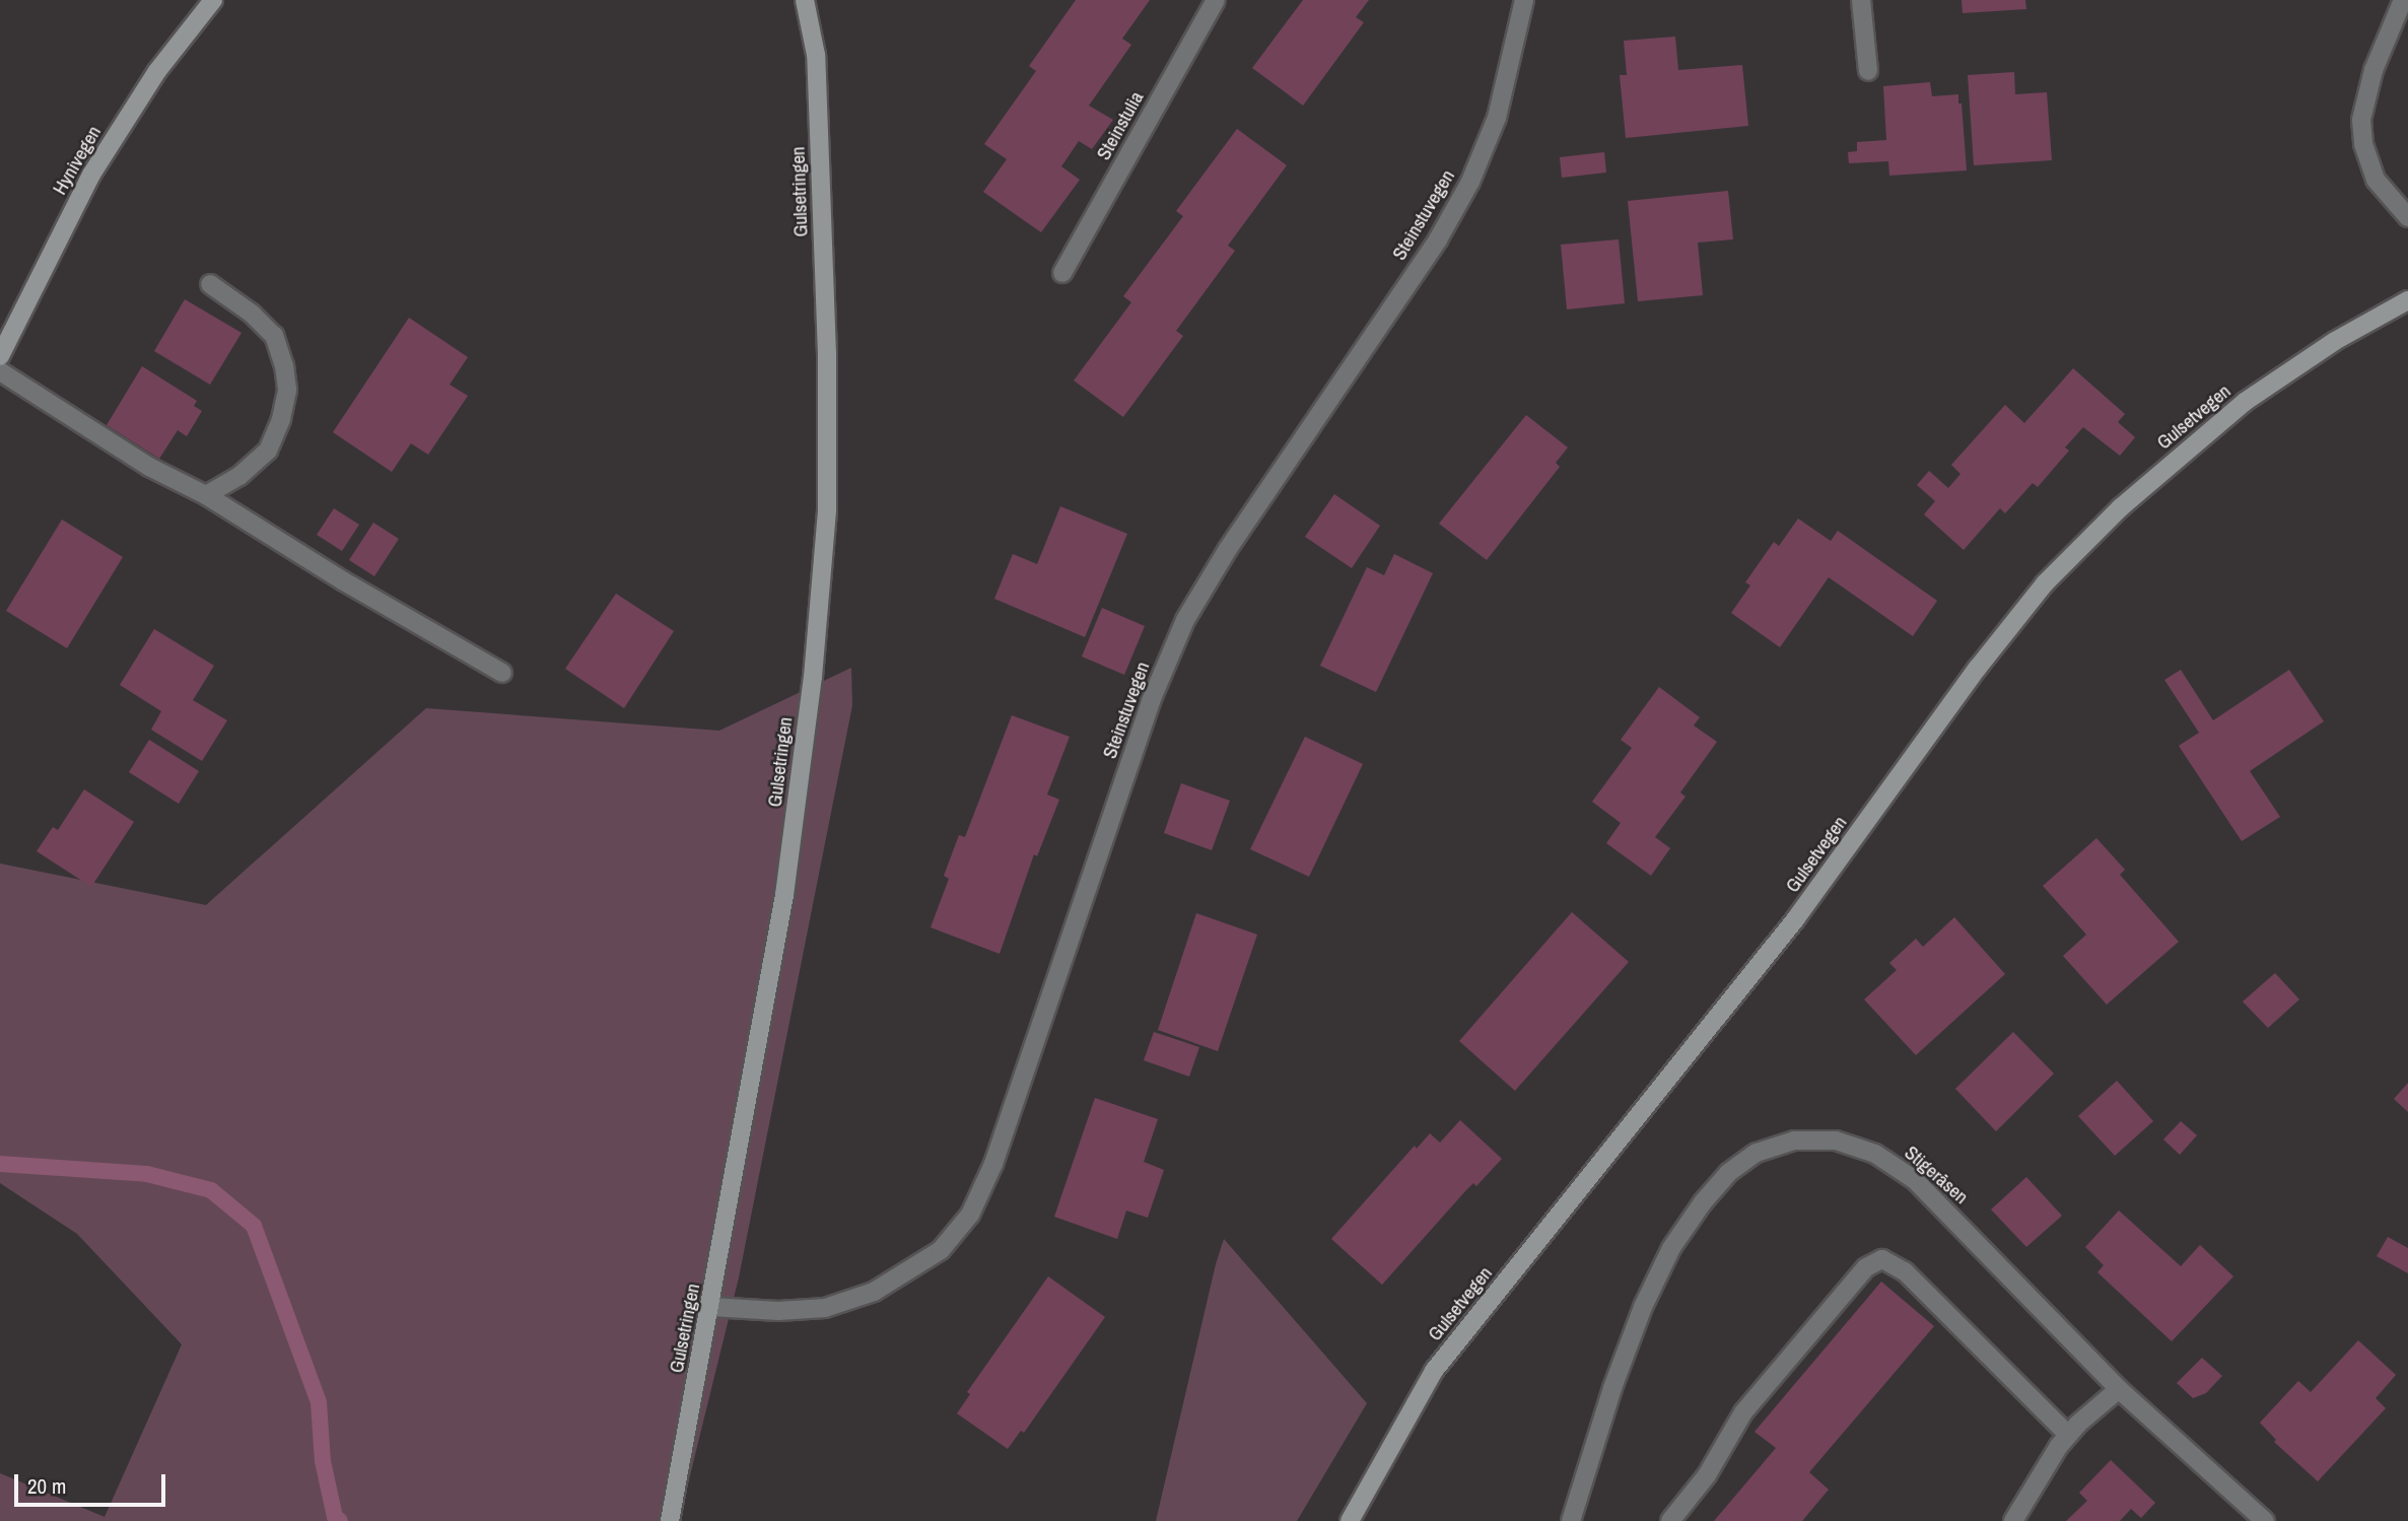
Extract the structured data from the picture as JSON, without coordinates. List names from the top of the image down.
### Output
{
  "streets": {
    "street": [
      "Steinstulia",
      "Hynivegen",
      "Gulsetringen",
      "Steinstuvegen",
      "Gulsetvegen",
      "Stigeråsen"
    ]
  },
  "crossings": [
    ["Gulsetringen", "Steinstuvegen"]
  ],
  "scale_bar": "20 m"
}
